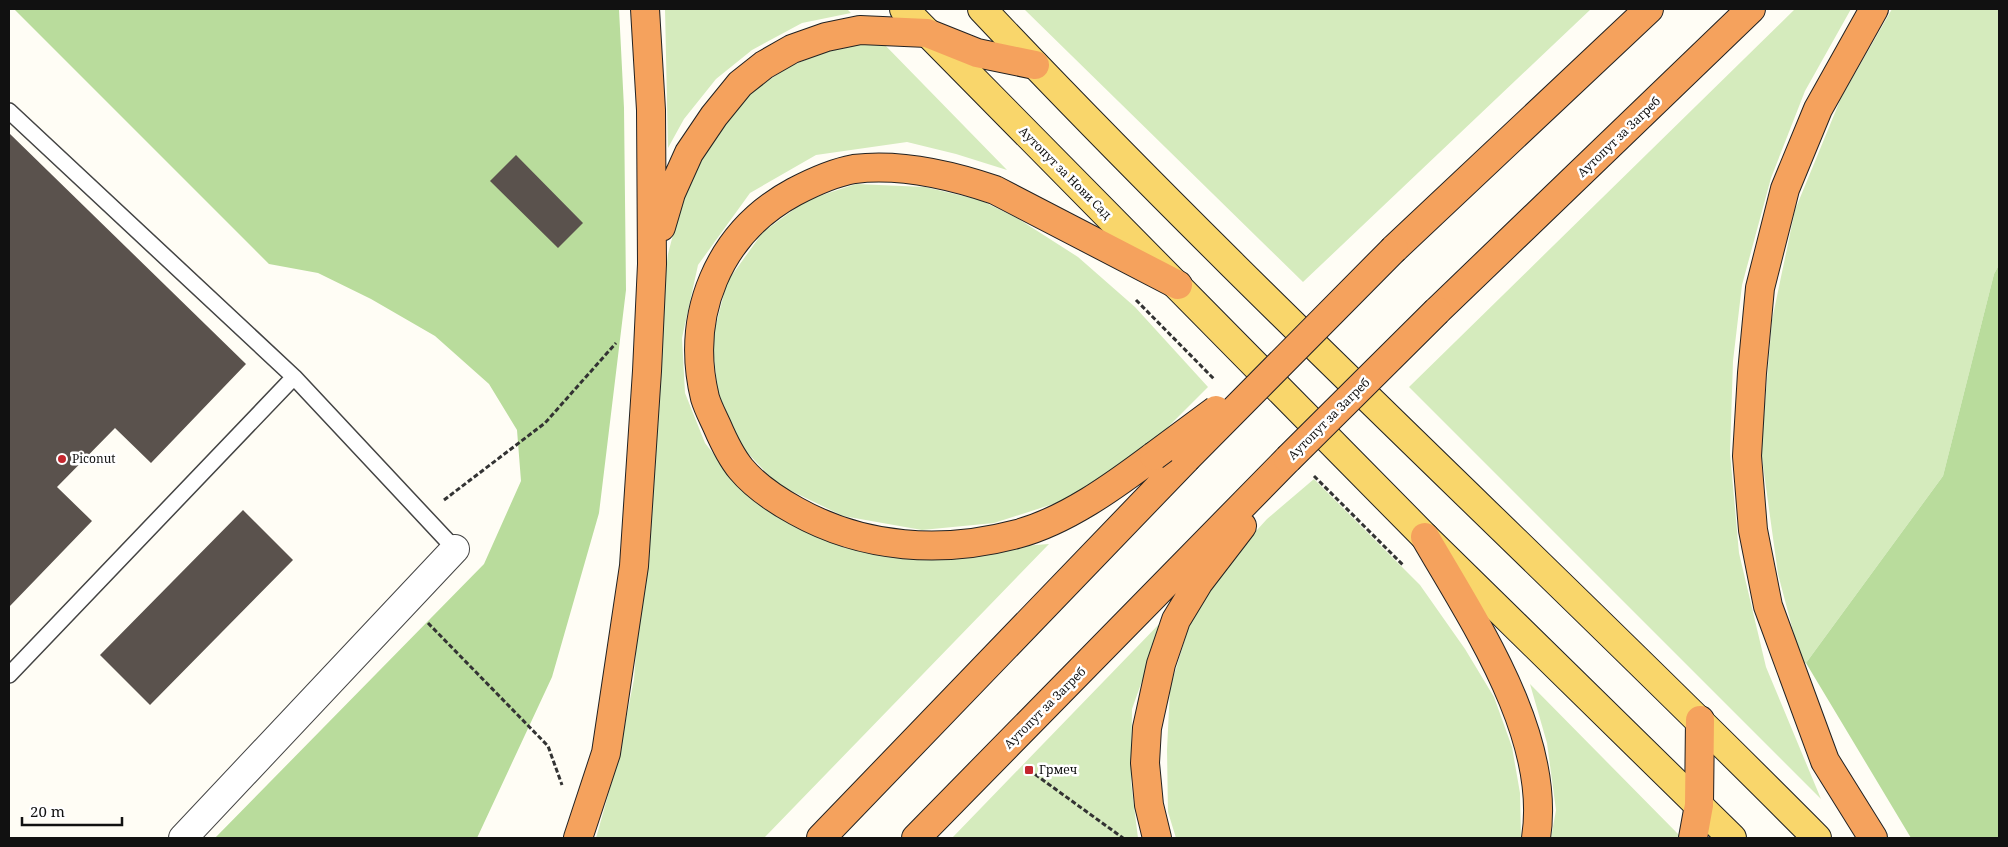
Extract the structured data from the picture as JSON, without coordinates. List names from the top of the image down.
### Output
{
  "streets": {
    "highway": ["Аутопут за Загреб"],
    "main road": ["Аутопут за Нови Сад"]
  },
  "places": {
    "other": ["Piconut"],
    "transit": ["Грмеч"]
  },
  "scale_bar": "20 m"
}
